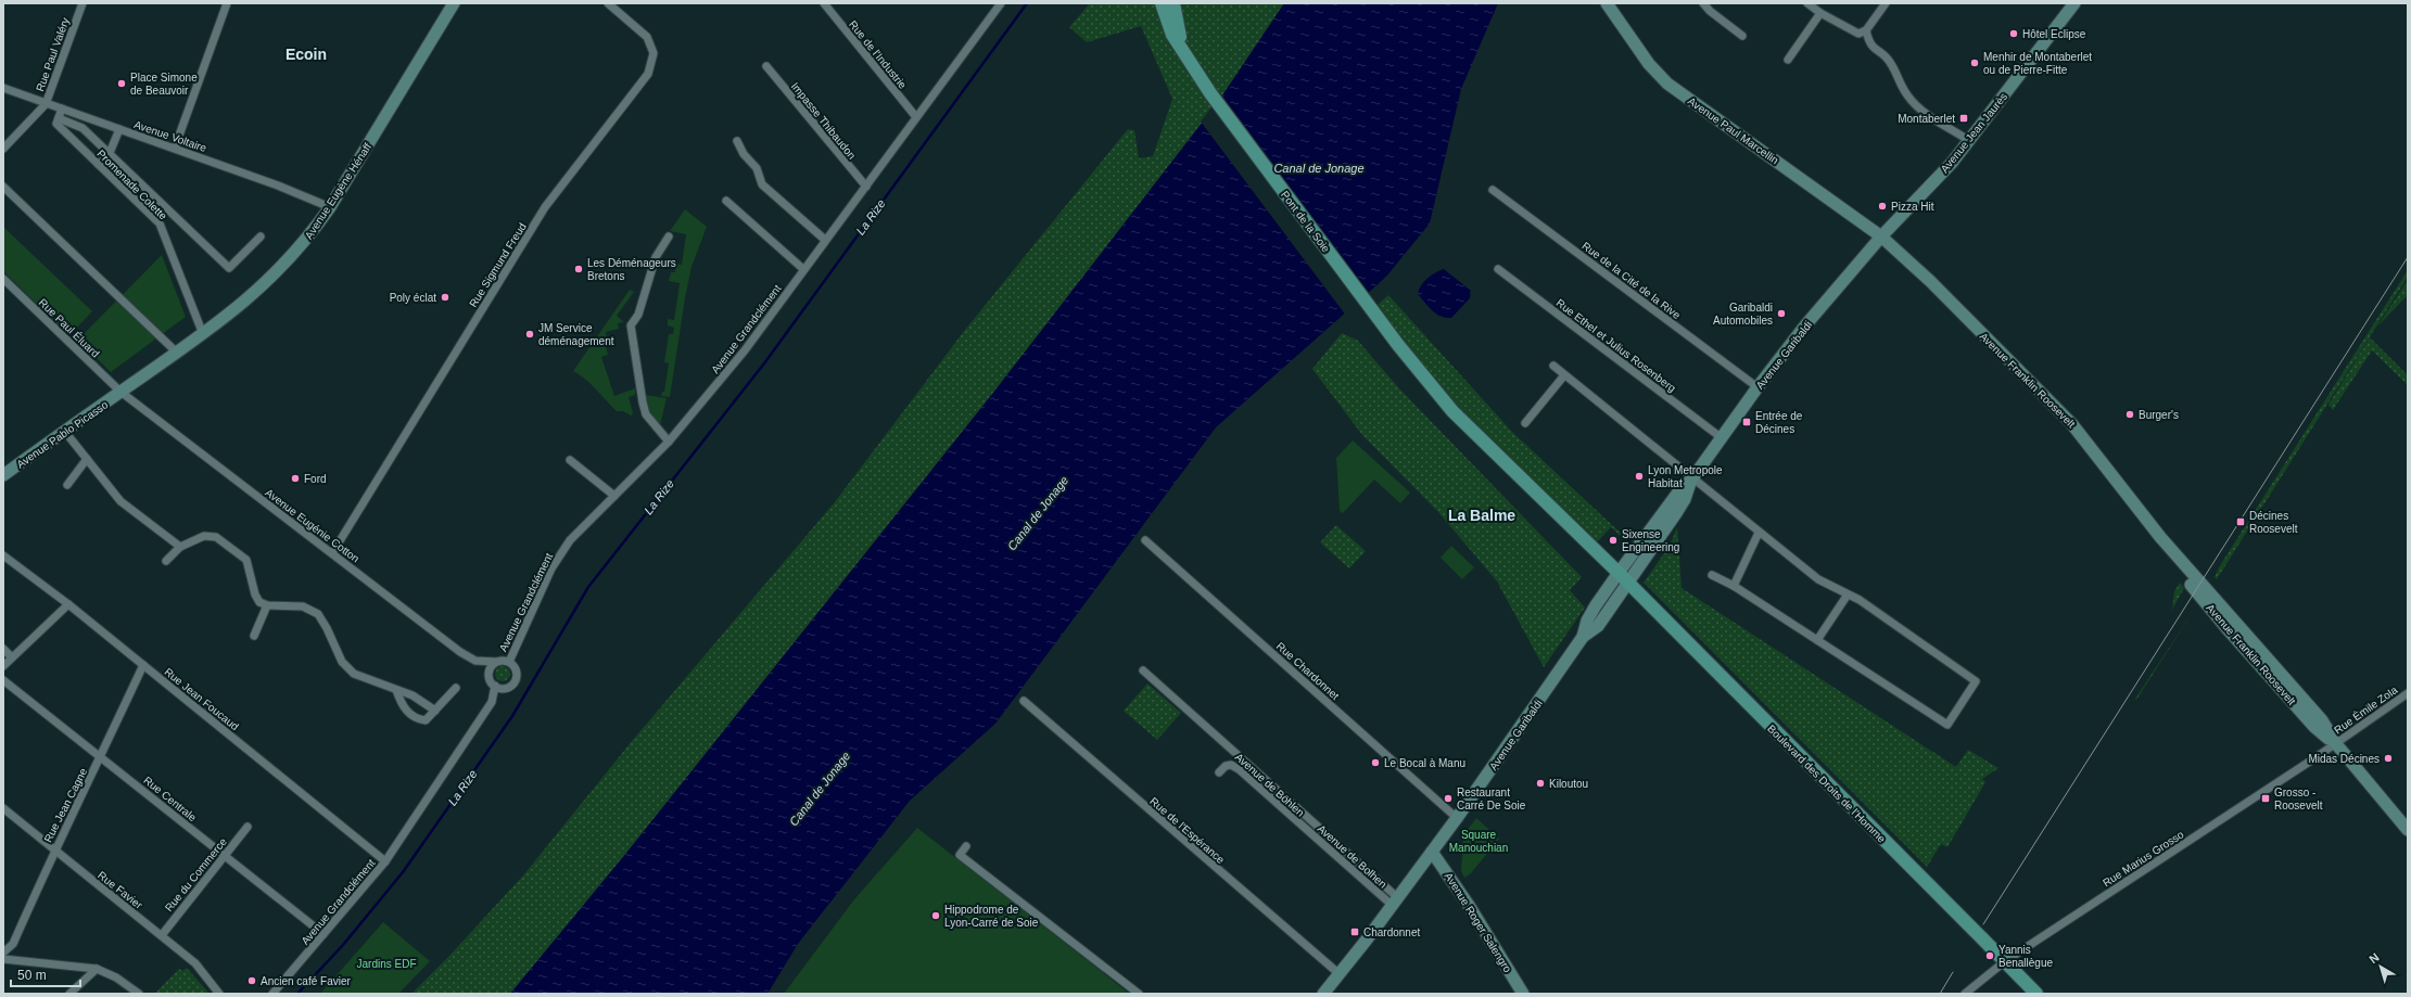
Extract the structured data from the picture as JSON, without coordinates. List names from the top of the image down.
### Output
{
  "streets": {
    "main road": [
      "Avenue Paul Marcellin",
      "Avenue Jean Jaurès",
      "Avenue Eugène Hénaff",
      "Pont de la Soie",
      "Avenue Garibaldi",
      "Avenue Franklin Roosevelt",
      "Avenue Pablo Picasso",
      "Boulevard des Droits de l'Homme",
      "Avenue Roger Salengro"
    ],
    "street": [
      "Rue Paul Valéry",
      "Rue de l'Industrie",
      "Impasse Thibaudon",
      "Avenue Voltaire",
      "Promenade Colette",
      "Rue Sigmund Freud",
      "Rue de la Cité de la Rive",
      "Rue Paul Éluard",
      "Avenue Grandclément",
      "Rue Ethel et Julius Rosenberg",
      "Avenue Eugénie Cotton",
      "Rue Chardonnet",
      "Rue Jean Foucaud",
      "Rue Émile Zola",
      "Avenue de Böhlen",
      "Rue Centrale",
      "Rue Jean Cagne",
      "Rue de l'Espérance",
      "Avenue de Bolhen",
      "Rue Marius Grosso",
      "Rue du Commerce",
      "Rue Favier"
    ]
  },
  "crossings": [
    ["Rue Paul Valéry", "Avenue Voltaire"],
    ["Rue de l'Industrie", "Avenue Grandclément"],
    ["Impasse Thibaudon", "Avenue Grandclément"],
    ["Avenue Paul Marcellin", "Avenue Jean Jaurès"],
    ["Avenue Paul Marcellin", "Avenue Garibaldi"],
    ["Avenue Paul Marcellin", "Avenue Franklin Roosevelt"],
    ["Avenue Jean Jaurès", "Avenue Garibaldi"],
    ["Avenue Jean Jaurès", "Avenue Franklin Roosevelt"],
    ["Avenue Voltaire", "Avenue Eugène Hénaff"],
    ["Promenade Colette", "Avenue Eugène Hénaff"],
    ["Avenue Eugène Hénaff", "Rue Paul Éluard"],
    ["Avenue Eugène Hénaff", "Avenue Pablo Picasso"],
    ["Avenue Eugène Hénaff", "Avenue Eugénie Cotton"],
    ["Pont de la Soie", "Avenue Garibaldi"],
    ["Pont de la Soie", "Boulevard des Droits de l'Homme"],
    ["Rue Sigmund Freud", "Avenue Eugénie Cotton"],
    ["Rue de la Cité de la Rive", "Avenue Garibaldi"],
    ["Rue Paul Éluard", "Avenue Pablo Picasso"],
    ["Rue Paul Éluard", "Avenue Eugénie Cotton"],
    ["Avenue Grandclément", "Avenue Eugénie Cotton"],
    ["Avenue Grandclément", "Rue Jean Foucaud"],
    ["Avenue Grandclément", "Rue Centrale"],
    ["Rue Ethel et Julius Rosenberg", "Avenue Garibaldi"],
    ["Avenue Garibaldi", "Avenue Franklin Roosevelt"],
    ["Avenue Garibaldi", "Rue Chardonnet"],
    ["Avenue Garibaldi", "Boulevard des Droits de l'Homme"],
    ["Avenue Garibaldi", "Avenue Roger Salengro"],
    ["Avenue Franklin Roosevelt", "Rue Émile Zola"],
    ["Avenue Franklin Roosevelt", "Rue Marius Grosso"],
    ["Avenue Pablo Picasso", "Avenue Eugénie Cotton"],
    ["Rue Jean Foucaud", "Rue Jean Cagne"],
    ["Rue Émile Zola", "Rue Marius Grosso"],
    ["Boulevard des Droits de l'Homme", "Rue Marius Grosso"],
    ["Avenue de Böhlen", "Avenue de Bolhen"],
    ["Rue Centrale", "Rue Jean Cagne"],
    ["Rue Centrale", "Rue du Commerce"],
    ["Rue Jean Cagne", "Rue Favier"],
    ["Rue du Commerce", "Rue Favier"]
  ],
  "districts": ["Ecoin", "La Balme"],
  "water": ["Canal de Jonage", "La Rize"],
  "parks": ["Square Manouchian", "Jardins EDF"],
  "places": {
    "other": [
      "Hôtel Eclipse",
      "Menhir de Montaberlet ou de Pierre-Fitte",
      "Place Simone de Beauvoir",
      "Pizza Hit",
      "Les Déménageurs Bretons",
      "Poly éclat",
      "Garibaldi Automobiles",
      "JM Service déménagement",
      "Burger's",
      "Lyon Metropole Habitat",
      "Ford",
      "Sixense Engineering",
      "Midas Décines",
      "Le Bocal à Manu",
      "Kiloutou",
      "Restaurant Carré De Soie",
      "Hippodrome de Lyon-Carré de Soie",
      "Yannis Benallègue",
      "Ancien café Favier"
    ],
    "transit": [
      "Montaberlet",
      "Entrée de Décines",
      "Décines Roosevelt",
      "Grosso - Roosevelt",
      "Chardonnet"
    ]
  },
  "scale_bar": "50 m",
  "north": "top left"
}
